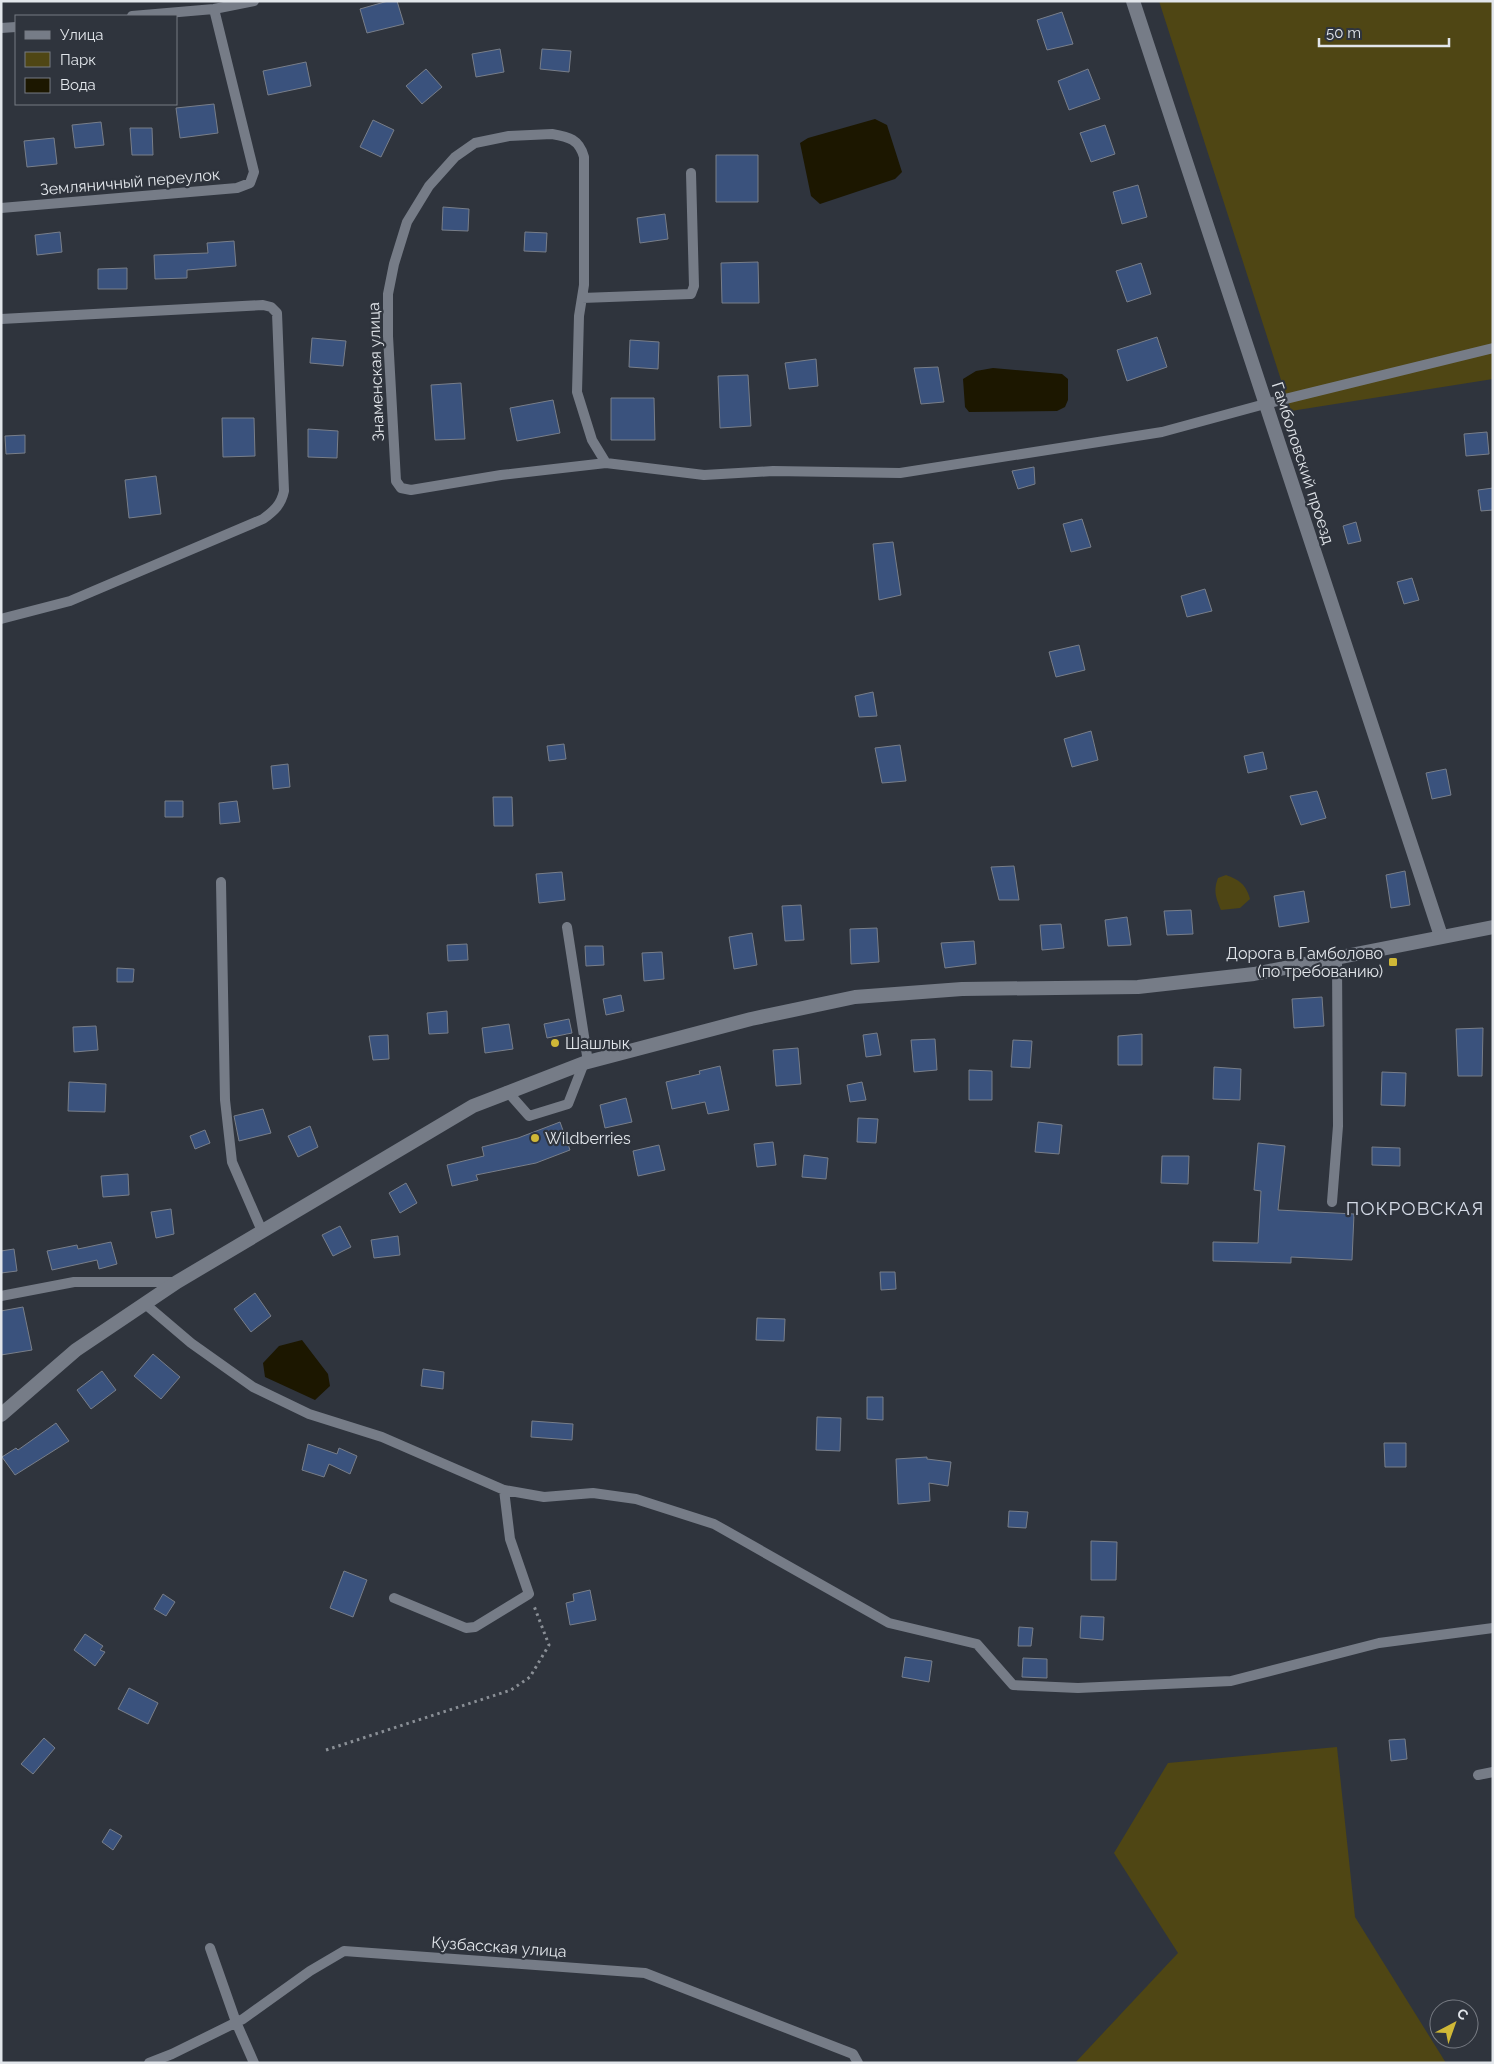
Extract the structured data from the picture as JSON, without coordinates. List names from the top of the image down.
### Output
{
  "streets": {
    "main road": ["Гамболовский проезд"],
    "lane": ["Земляничный переулок", "Знаменская улица", "Кузбасская улица"]
  },
  "districts": ["ПОКРОВСКАЯ"],
  "places": {
    "transit": ["Дорога в Гамболово (по требованию)"],
    "other": ["Шашлык", "Wildberries"]
  },
  "legend": ["Улица", "Парк", "Вода"],
  "scale_bar": "50 m",
  "north": "top right"
}
